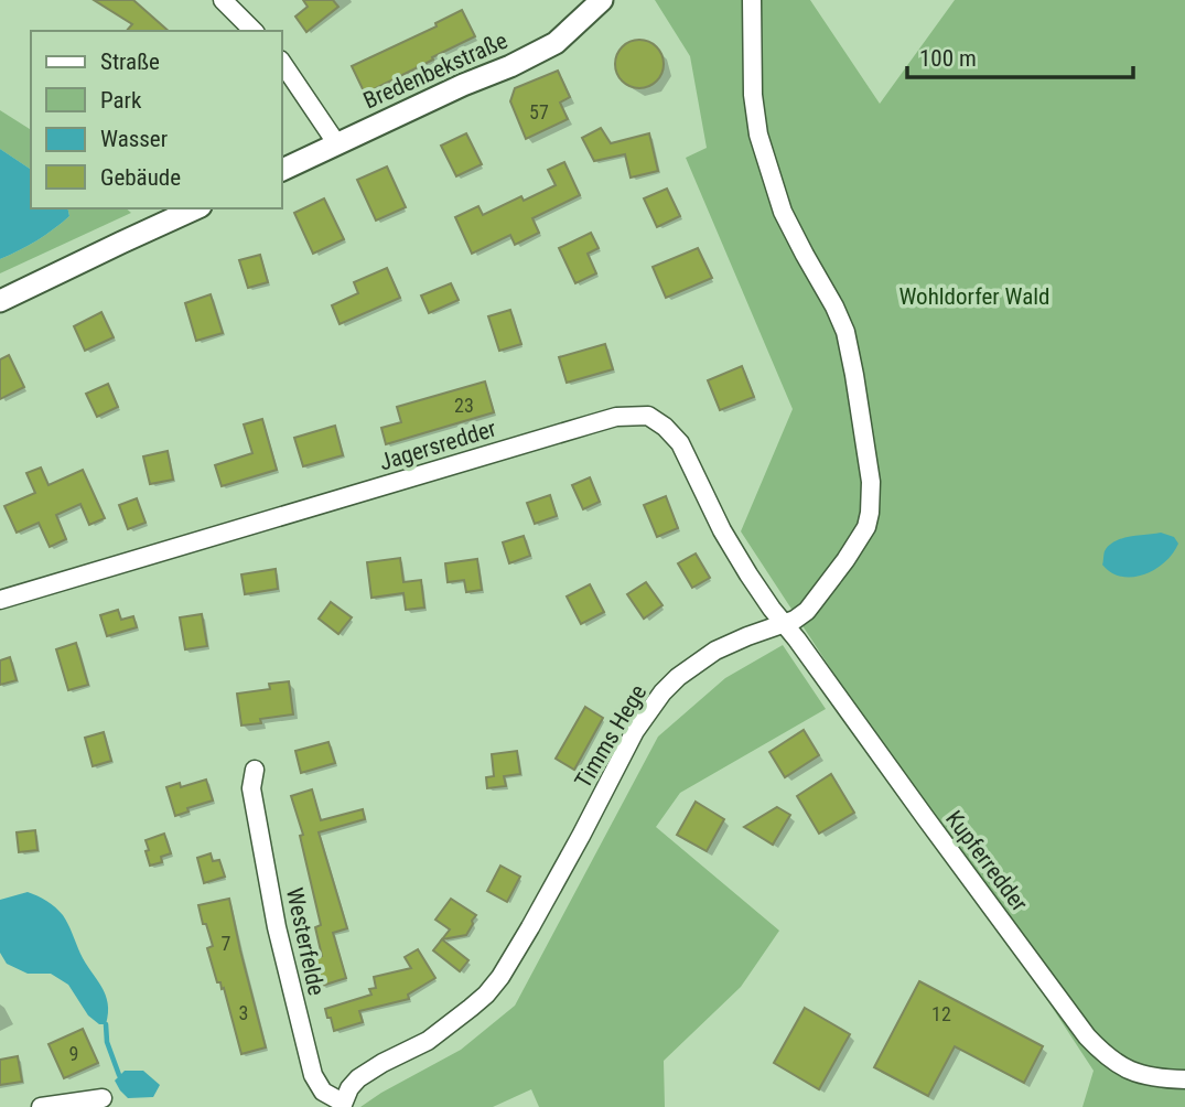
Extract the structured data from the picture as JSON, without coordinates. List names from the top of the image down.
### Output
{
  "streets": {
    "street": [
      "Bredenbekstraße",
      "Jagersredder",
      "Timms Hege",
      "Kupferredder",
      "Westerfelde"
    ]
  },
  "crossings": [
    ["Jagersredder", "Timms Hege"],
    ["Jagersredder", "Kupferredder"],
    ["Timms Hege", "Kupferredder"],
    ["Timms Hege", "Westerfelde"]
  ],
  "parks": ["Wohldorfer Wald"],
  "house_numbers": [
    "57",
    "23",
    "7",
    "3",
    "12",
    "9"
  ],
  "legend": [
    "Straße",
    "Park",
    "Wasser",
    "Gebäude"
  ],
  "scale_bar": "100 m"
}
